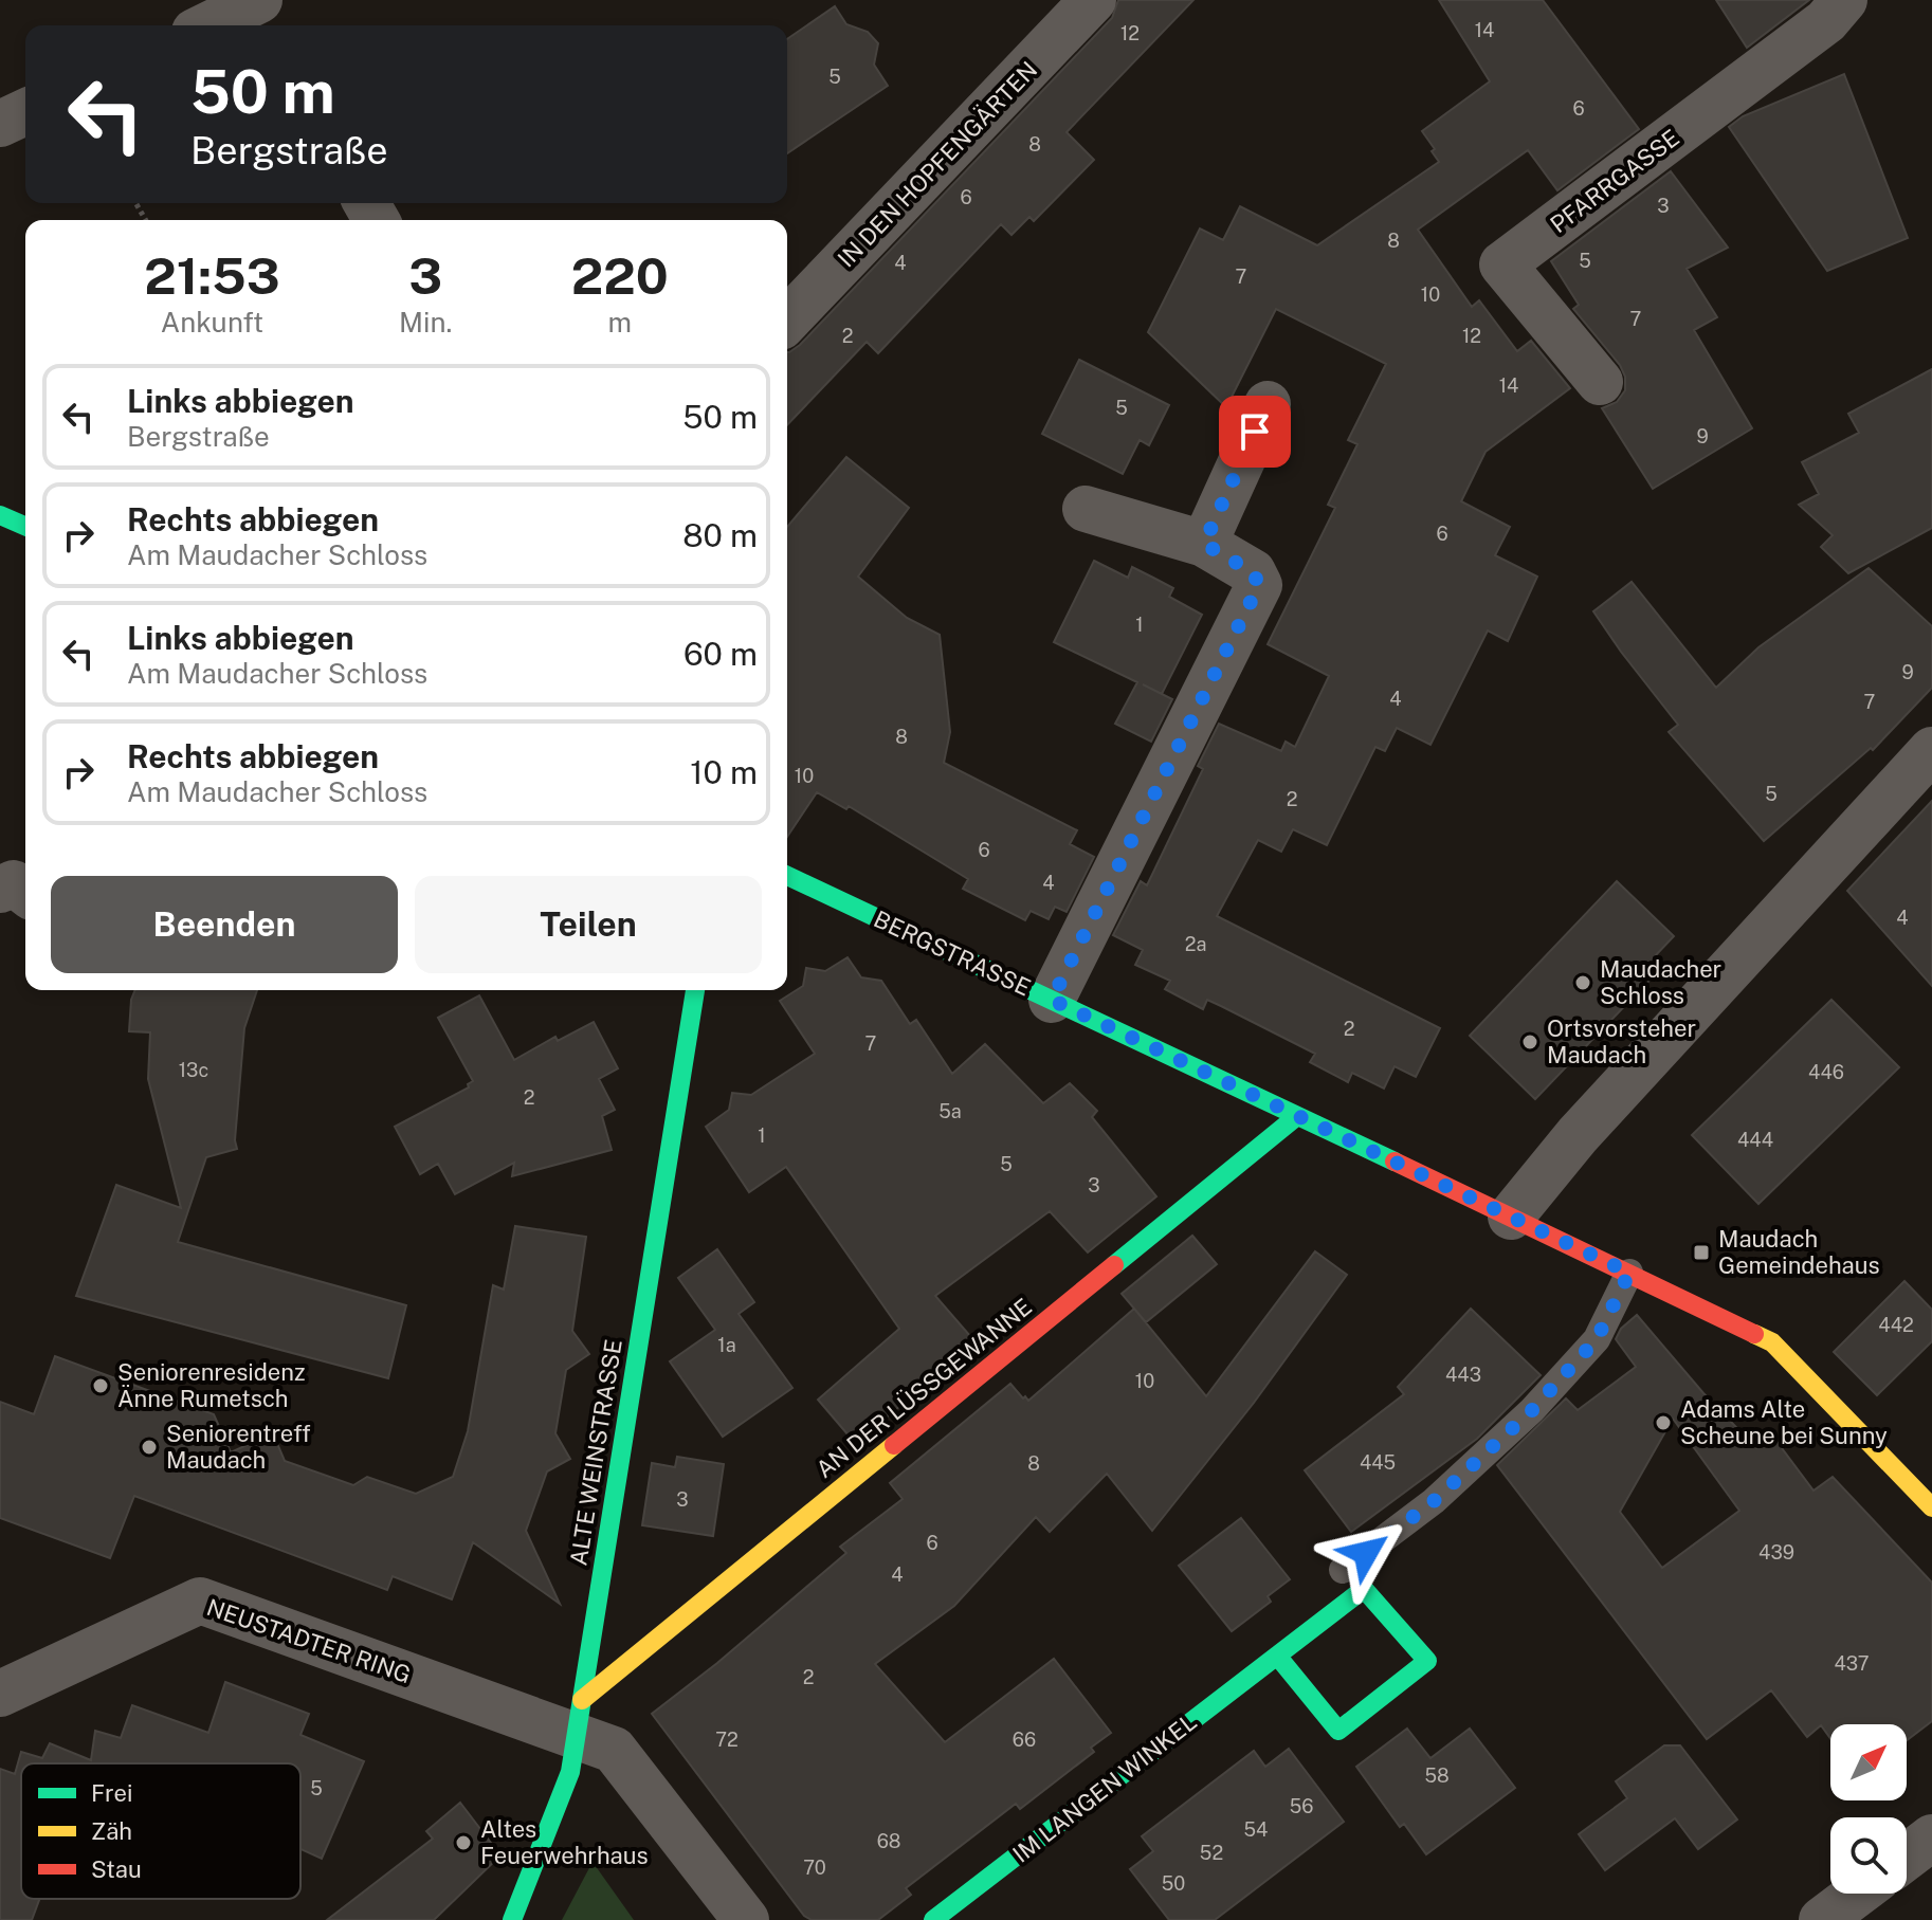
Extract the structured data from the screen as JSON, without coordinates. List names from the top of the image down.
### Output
{
  "streets": {
    "street": [
      "IN DEN HOPFENGÄRTEN",
      "PFARRGASSE",
      "BERGSTRASSE",
      "AN DER LÜSSGEWANNE",
      "ALTE WEINSTRASSE",
      "NEUSTADTER RING",
      "IM LANGEN WINKEL"
    ]
  },
  "crossings": [
    ["BERGSTRASSE", "AN DER LÜSSGEWANNE"],
    ["AN DER LÜSSGEWANNE", "ALTE WEINSTRASSE"],
    ["AN DER LÜSSGEWANNE", "NEUSTADTER RING"],
    ["ALTE WEINSTRASSE", "NEUSTADTER RING"]
  ],
  "places": {
    "other": [
      "Maudacher Schloss",
      "Ortsvorsteher Maudach",
      "Seniorenresidenz Änne Rumetsch",
      "Adams Alte Scheune bei Sunny",
      "Seniorentreff Maudach",
      "Altes Feuerwehrhaus"
    ],
    "transit": ["Maudach Gemeindehaus"]
  },
  "house_numbers": [
    "14",
    "12",
    "5",
    "6",
    "8",
    "6",
    "3",
    "8",
    "5",
    "4",
    "7",
    "10",
    "7",
    "2",
    "12",
    "14",
    "5",
    "9",
    "6",
    "1",
    "9",
    "4",
    "7",
    "8",
    "10",
    "5",
    "2",
    "6",
    "4",
    "4",
    "2a",
    "2",
    "7",
    "13c",
    "446",
    "2",
    "5a",
    "1",
    "444",
    "5",
    "3",
    "442",
    "1a",
    "443",
    "10",
    "445",
    "8",
    "3",
    "6",
    "439",
    "4",
    "437",
    "2",
    "72",
    "66",
    "58",
    "5",
    "56",
    "54",
    "68",
    "52",
    "70",
    "50"
  ],
  "legend": ["Frei", "Zäh", "Stau"],
  "north": "top right",
  "page": {
    "turn": ["50 m", "Bergstraße"],
    "eta": [
      "21:53",
      "Ankunft",
      "3",
      "Min.",
      "220",
      "m"
    ],
    "list": [
      {
        "name": "Links abbiegen",
        "note": "Bergstraße",
        "value": "50 m"
      },
      {
        "name": "Rechts abbiegen",
        "note": "Am Maudacher Schloss",
        "value": "80 m"
      },
      {
        "name": "Links abbiegen",
        "note": "Am Maudacher Schloss",
        "value": "60 m"
      },
      {
        "name": "Rechts abbiegen",
        "note": "Am Maudacher Schloss",
        "value": "10 m"
      }
    ],
    "buttons": ["Beenden", "Teilen"]
  }
}
